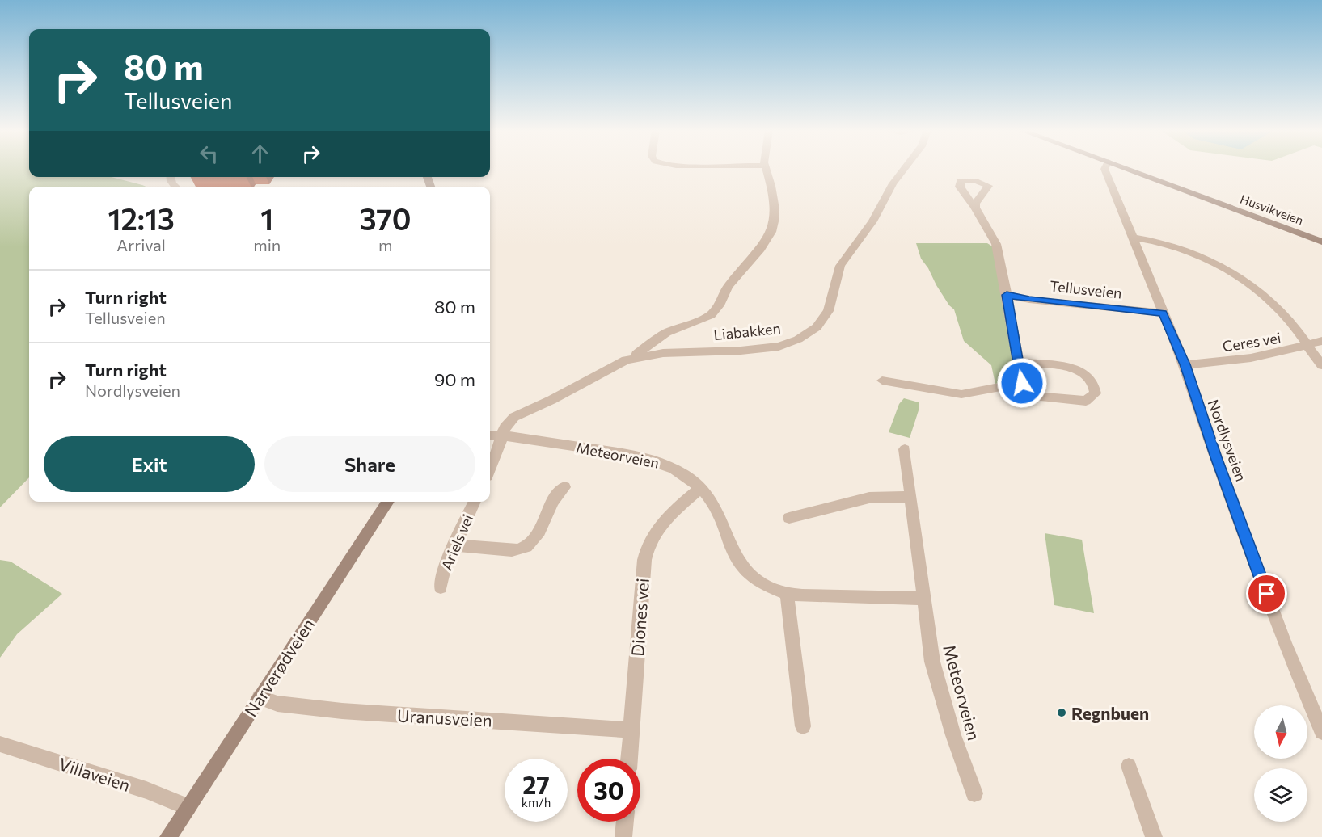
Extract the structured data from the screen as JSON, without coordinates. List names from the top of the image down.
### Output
{
  "streets": {
    "main road": ["Husvikveien", "Narverødveien"],
    "street": [
      "Tellusveien",
      "Liabakken",
      "Ceres vei",
      "Nordlysveien",
      "Meteorveien",
      "Ariels vei",
      "Diones vei",
      "Uranusveien",
      "Villaveien"
    ]
  },
  "crossings": [
    ["Tellusveien", "Nordlysveien"],
    ["Liabakken", "Meteorveien"],
    ["Ceres vei", "Nordlysveien"],
    ["Meteorveien", "Diones vei"],
    ["Diones vei", "Uranusveien"],
    ["Narverødveien", "Uranusveien"],
    ["Narverødveien", "Villaveien"]
  ],
  "places": ["Regnbuen"],
  "north": "bottom",
  "page": {
    "turn": ["80 m", "Tellusveien"],
    "eta": [
      "12:13",
      "Arrival",
      "1",
      "min",
      "370",
      "m"
    ],
    "list": [
      {
        "name": "Turn right",
        "note": "Tellusveien",
        "value": "80 m"
      },
      {
        "name": "Turn right",
        "note": "Nordlysveien",
        "value": "90 m"
      }
    ],
    "buttons": ["Exit", "Share"],
    "speed": "27 km/h",
    "limit": "30"
  }
}
